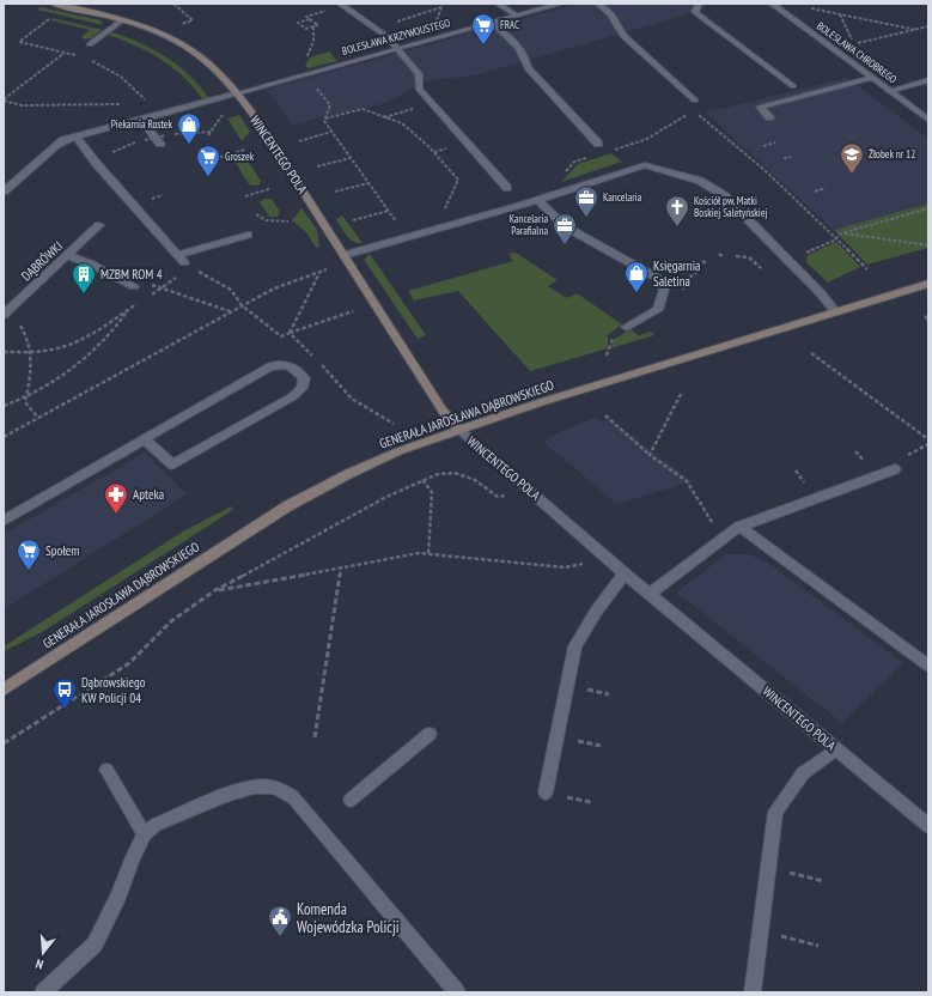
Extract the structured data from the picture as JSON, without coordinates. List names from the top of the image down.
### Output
{
  "streets": {
    "street": [
      "BOLESŁAWA KRZYWOUSTEGO",
      "BOLESŁAWA CHROBREGO",
      "WINCENTEGO POLA",
      "DĄBRÓWKI",
      "GENERAŁA JAROSŁAWA DĄBROWSKIEGO"
    ]
  },
  "crossings": [
    ["BOLESŁAWA KRZYWOUSTEGO", "WINCENTEGO POLA"],
    ["WINCENTEGO POLA", "GENERAŁA JAROSŁAWA DĄBROWSKIEGO"]
  ],
  "places": {
    "supermarket": ["FRAC", "Groszek", "Społem"],
    "shop": ["Piekarnia Rostek", "Księgarnia Saletina"],
    "school or university": ["Żłobek nr 12"],
    "office": ["Kancelaria", "Kancelaria Parafialna"],
    "church": ["Kościół pw. Matki Boskiej Saletyńskiej"],
    "building": ["MZBM ROM 4"],
    "pharmacy": ["Apteka"],
    "bus stop": ["Dąbrowskiego KW Policji 04"],
    "public building": ["Komenda Wojewódzka Policji"]
  },
  "north": "bottom"
}
